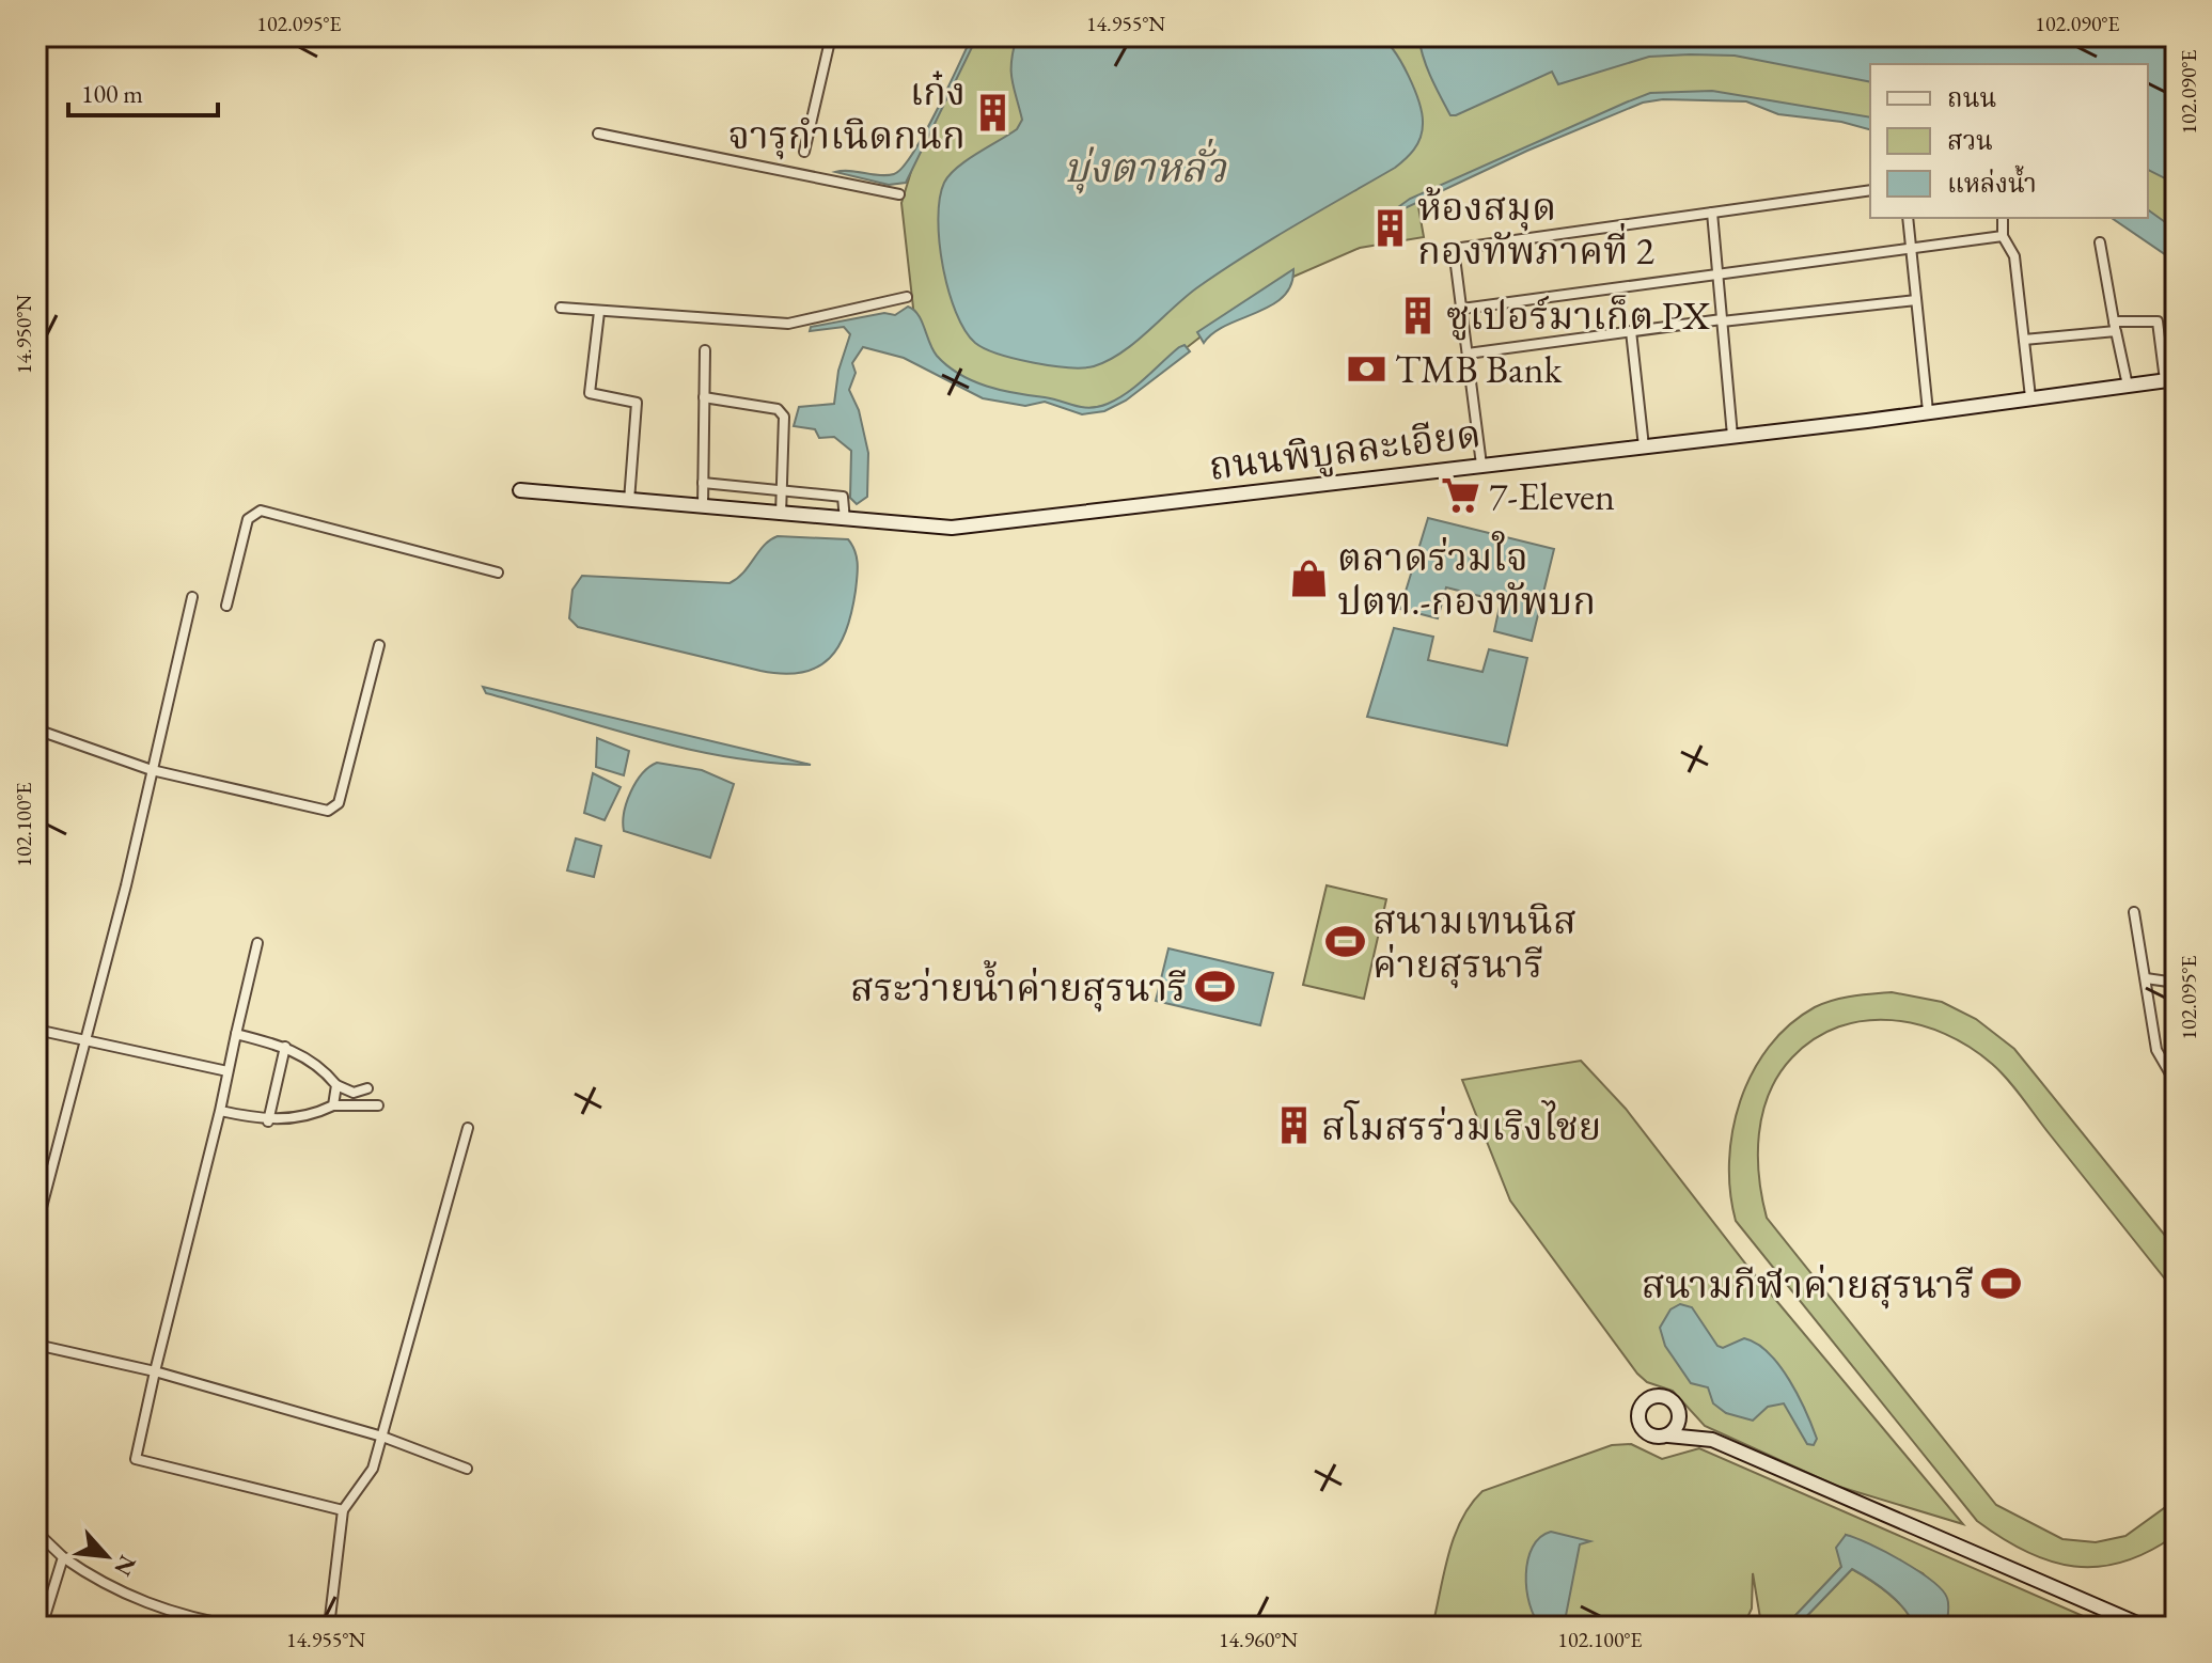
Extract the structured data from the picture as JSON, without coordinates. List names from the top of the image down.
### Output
{
  "streets": {
    "street": ["ถนนพิบูลละเอียด"]
  },
  "water": ["บุ่งตาหลั่ว"],
  "places": {
    "building": [
      "เก๋ง จารุกำเนิดกนก",
      "ห้องสมุด กองทัพภาคที่ 2",
      "ซูเปอร์มาเก็ต PX",
      "สโมสรร่วมเริงไชย"
    ],
    "bank": ["TMB Bank"],
    "supermarket": ["7-Eleven"],
    "shop": ["ตลาดร่วมใจ ปตท.-กองทัพบก"],
    "sports": ["สนามเทนนิส ค่ายสุรนารี", "สระว่ายนํ้าค่ายสุรนารี", "สนามกีฬาค่ายสุรนารี"]
  },
  "legend": ["ถนน", "สวน", "แหล่งน้ำ"],
  "scale_bar": "100 m",
  "north": "bottom right",
  "coordinates": [
    "102.095°E",
    "14.955°N",
    "102.090°E",
    "14.950°N",
    "102.100°E",
    "14.960°N"
  ]
}
